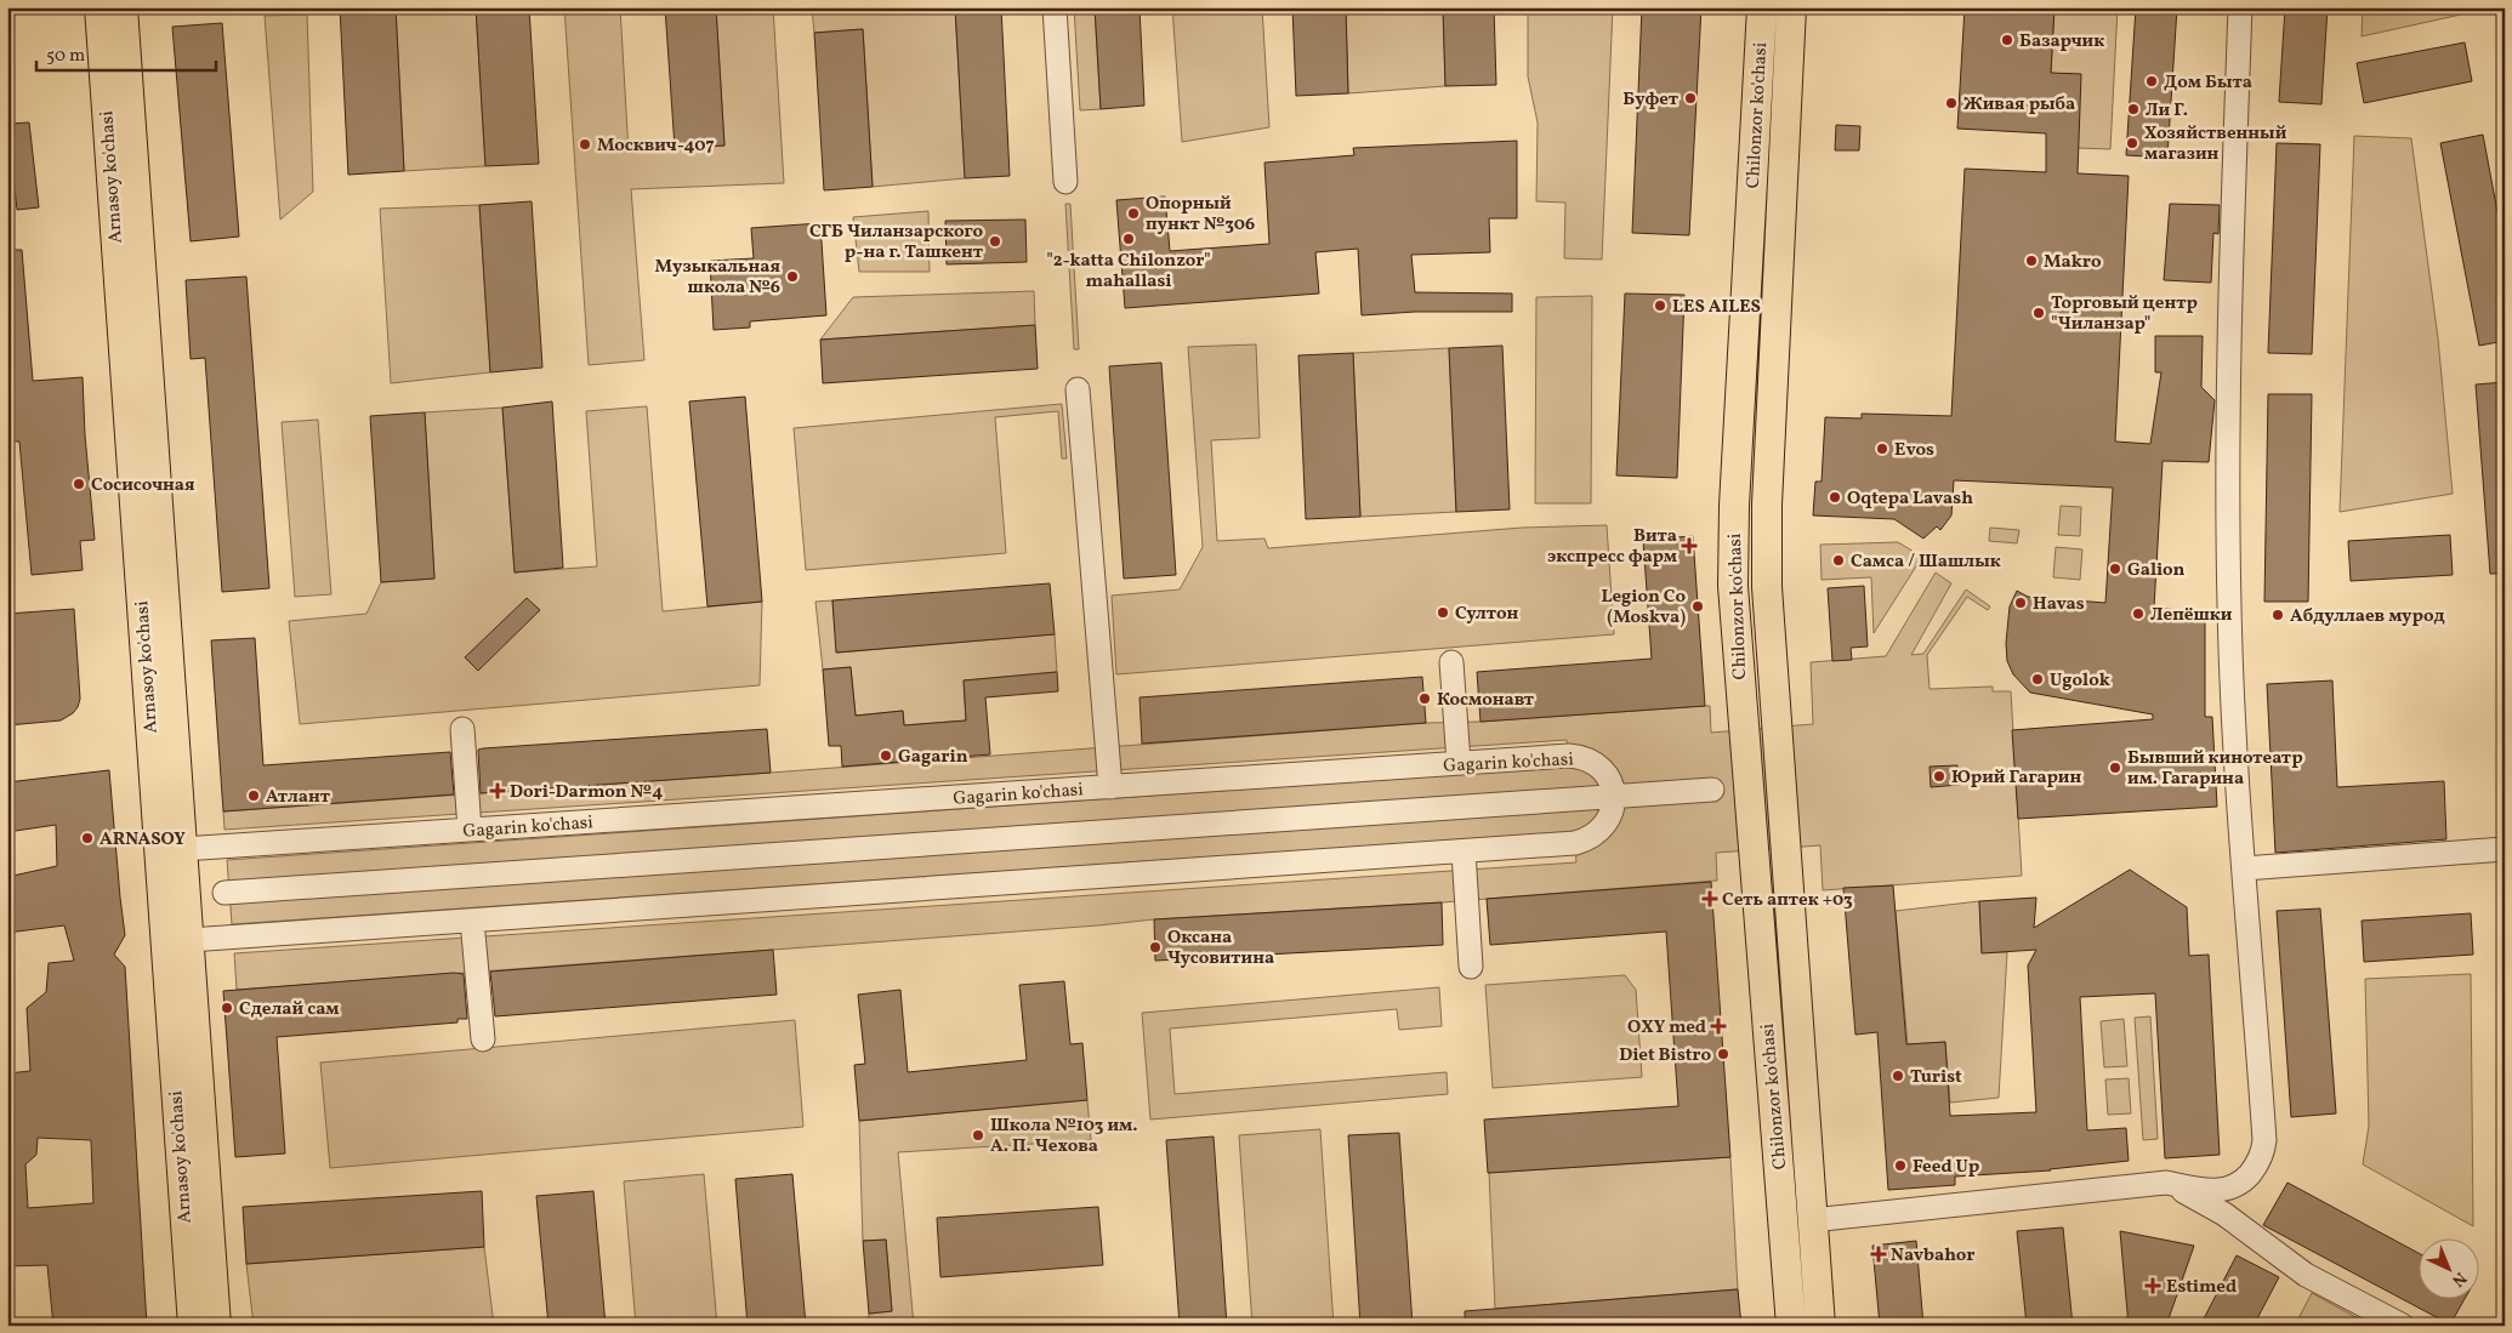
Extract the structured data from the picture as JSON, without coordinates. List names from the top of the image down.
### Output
{
  "streets": {
    "main road": ["Chilonzor ko'chasi", "Arnasoy ko'chasi"],
    "street": ["Gagarin ko'chasi"]
  },
  "crossings": [
    ["Arnasoy ko'chasi", "Gagarin ko'chasi"]
  ],
  "places": {
    "other": [
      "Базарчик",
      "Дом Быта",
      "Буфет",
      "Живая рыба",
      "Ли Г.",
      "Хозяйственный магазин",
      "Москвич-407",
      "Опорный пункт №306",
      "\"2-katta Chilonzor\" mahallasi",
      "СГБ Чиланзарского р-на г. Ташкент",
      "Makro",
      "Mузыкальная школа №6",
      "LES AILES",
      "Торговый центр \"Чиланзар\"",
      "Evos",
      "Сосисочная",
      "Oqtepa Lavash",
      "Самса / Шашлык",
      "Galion",
      "Havas",
      "Legion Co (Moskva)",
      "Султон",
      "Лепёшки",
      "Абдуллаев мурод",
      "Ugolok",
      "Космонавт",
      "Gagarin",
      "Бывший кинотеатр им. Гагарина",
      "Юрий Гагарин",
      "Атлант",
      "ARNASOY",
      "Оксана Чусовитина",
      "Сделай сам",
      "Diet Bistro",
      "Turist",
      "Школа №103 им. А. П. Чехова",
      "Feed Up"
    ],
    "health": [
      "Вита экспресс фарм",
      "Dori-Darmon №4",
      "Сеть аптек +03",
      "OXY med",
      "Navbahor",
      "Estimed"
    ]
  },
  "scale_bar": "50 m",
  "north": "bottom right"
}
